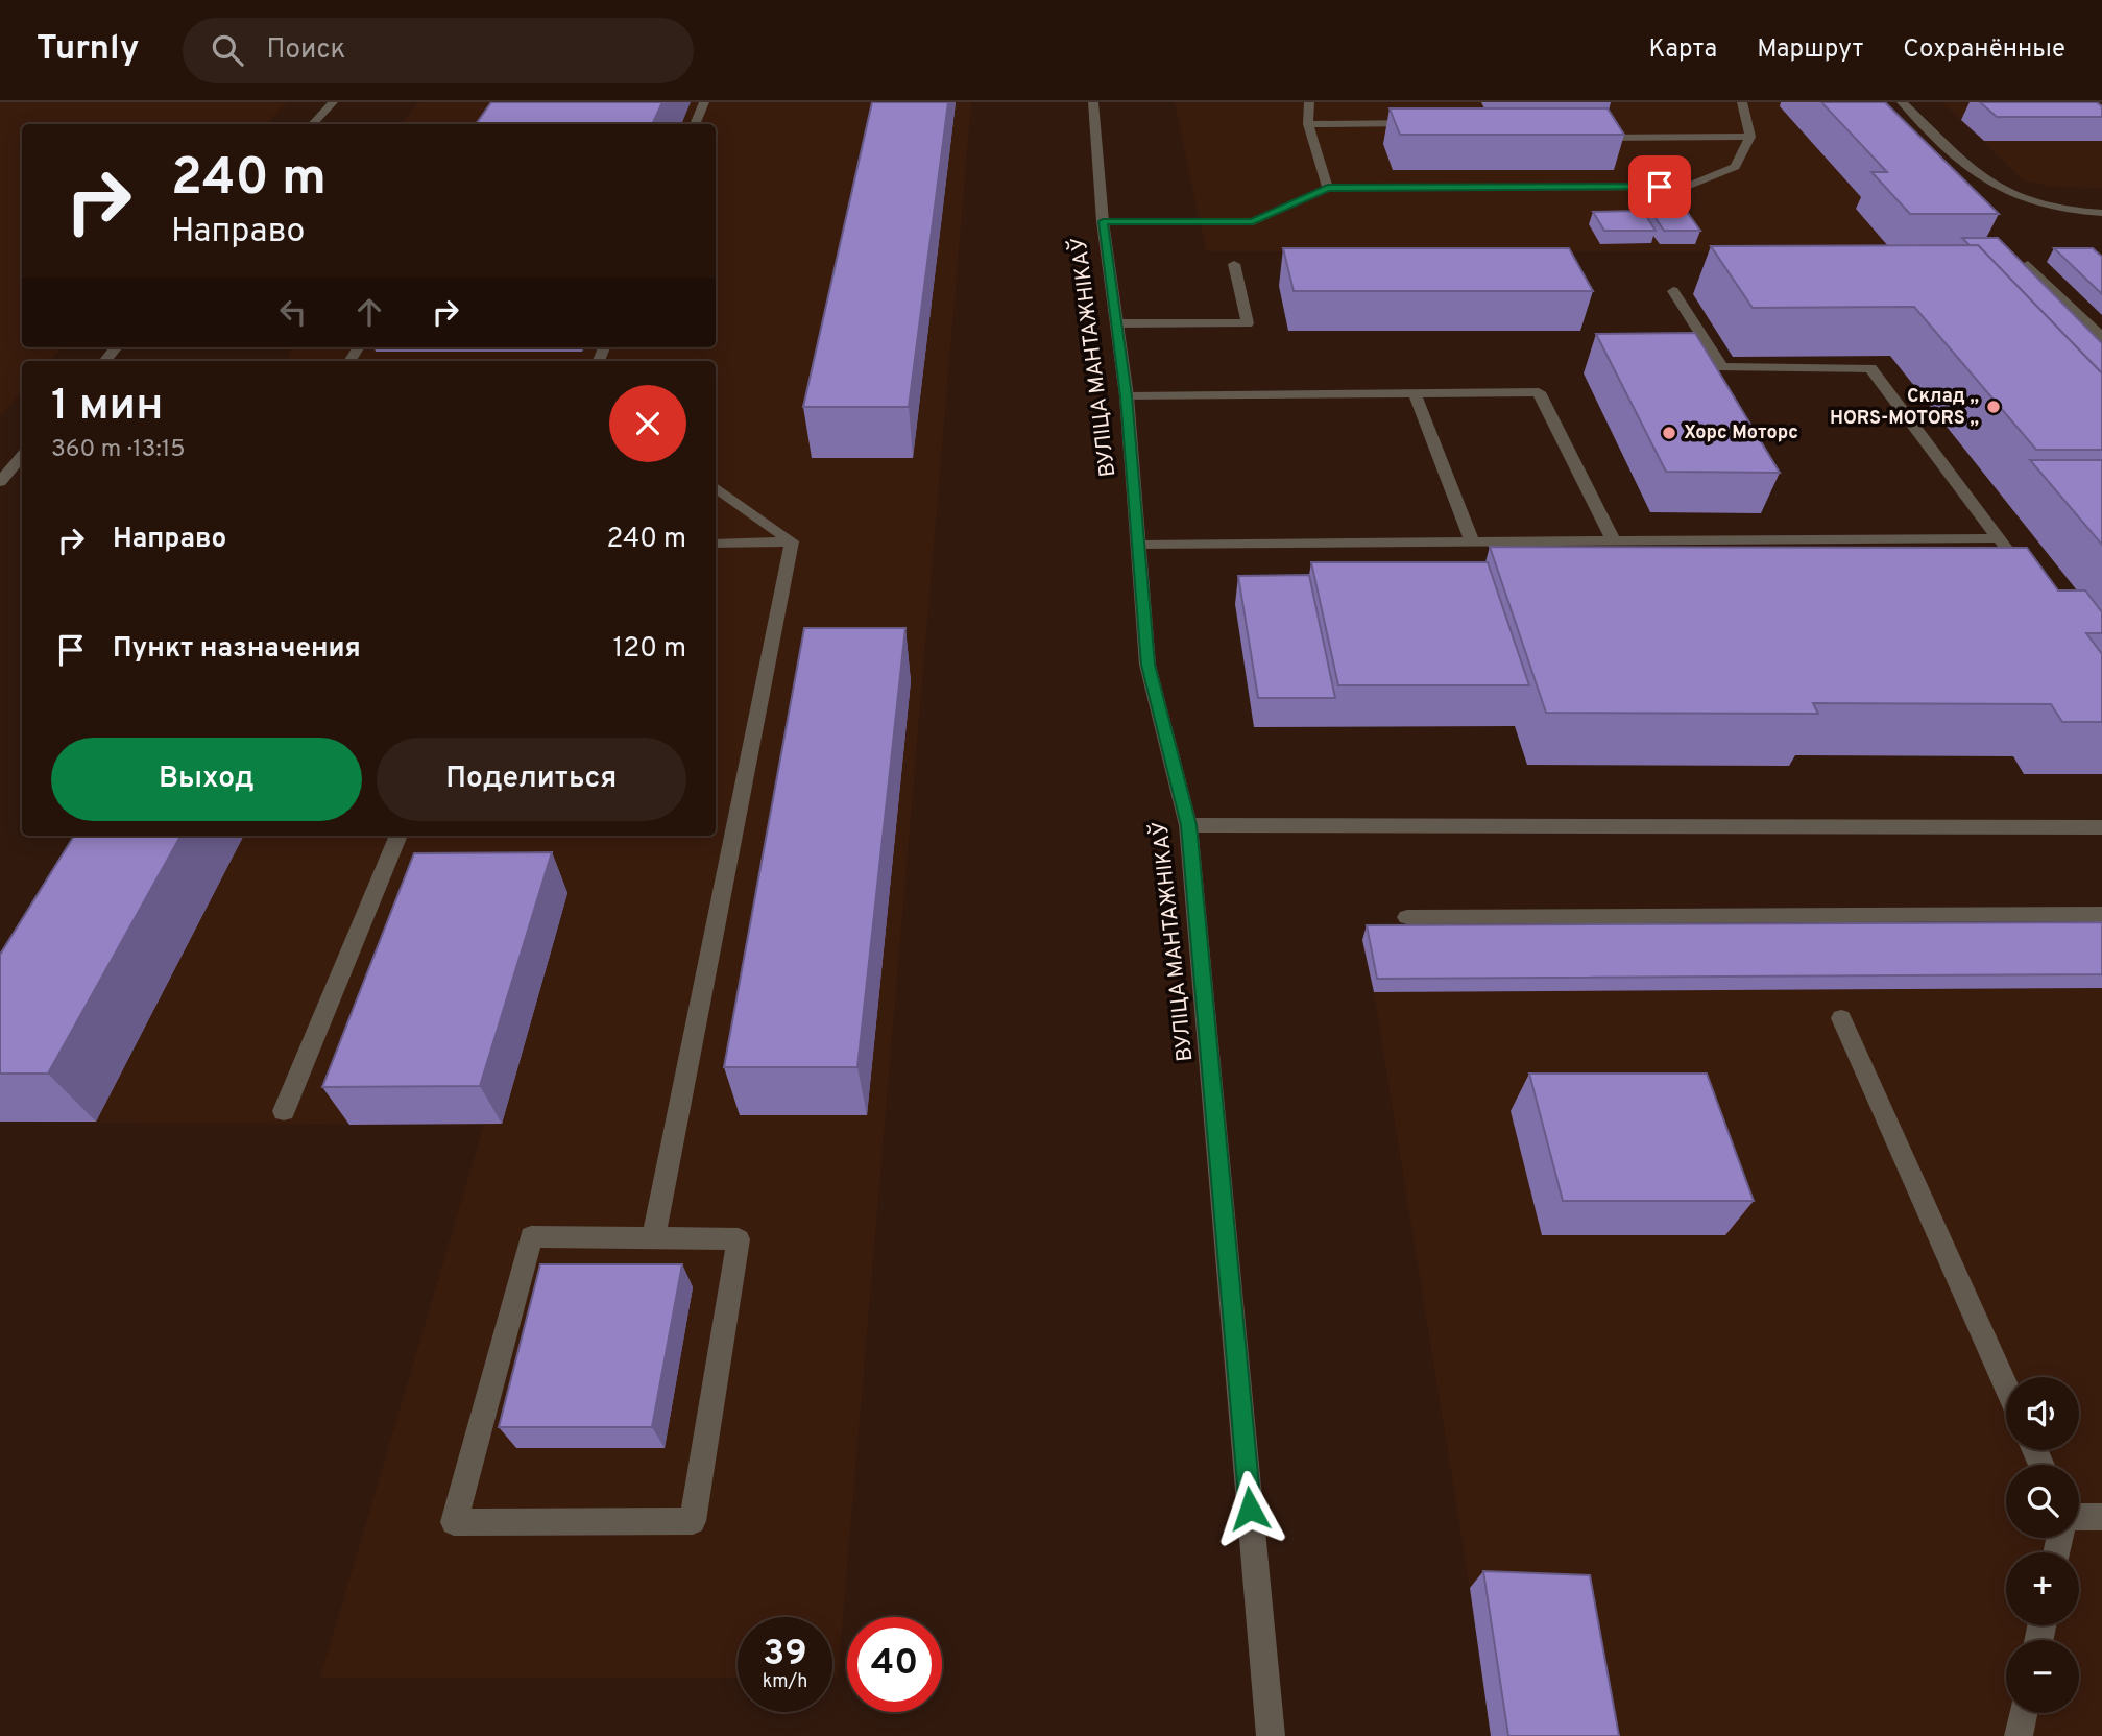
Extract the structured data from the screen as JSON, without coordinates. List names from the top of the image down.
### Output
{
  "streets": {
    "street": ["ВУЛІЦА МАНТАЖНІКАЎ"]
  },
  "places": ["Склад ,, HORS-MOTORS ,,", "Хорс Моторс"],
  "page": {
    "header": "Turnly",
    "search": "Поиск",
    "nav": ["Карта", "Маршрут", "Сохранённые"],
    "turn": ["240 m", "Направо"],
    "heading": ["1 мин", "360 m · 13:15"],
    "list": [
      {
        "name": "Направо",
        "value": "240 m"
      },
      {
        "name": "Пункт назначения",
        "value": "120 m"
      }
    ],
    "buttons": ["Выход", "Поделиться"],
    "map_buttons": ["+", "−"],
    "speed": "39 km/h",
    "limit": "40"
  }
}
